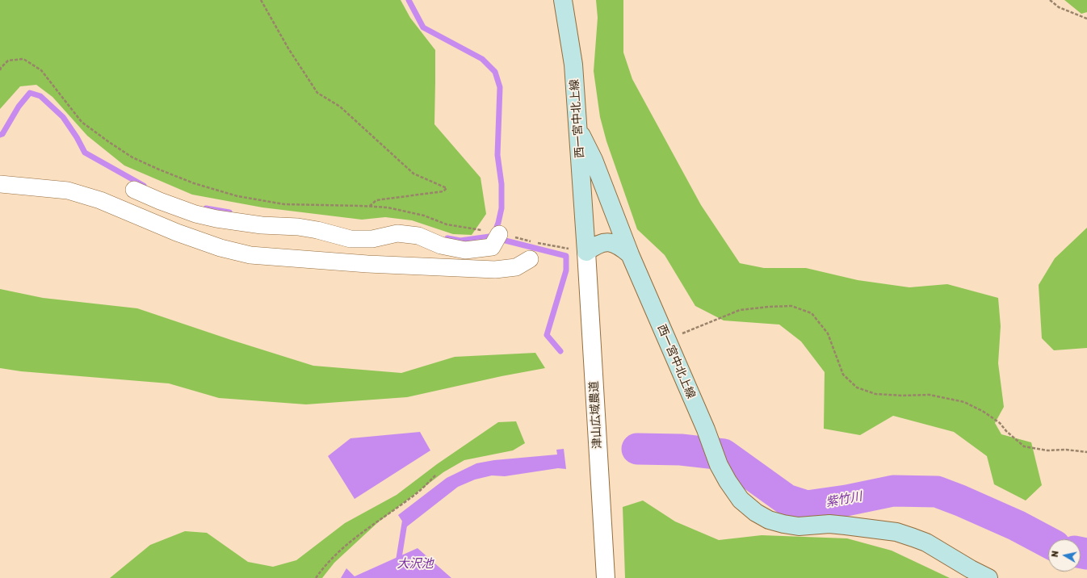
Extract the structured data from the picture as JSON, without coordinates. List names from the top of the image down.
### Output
{
  "streets": {
    "main road": ["西一宮中北上線"],
    "street": ["津山広域農道"]
  },
  "crossings": [
    ["西一宮中北上線", "津山広域農道"]
  ],
  "water": ["紫竹川", "大沢池"],
  "north": "left"
}
